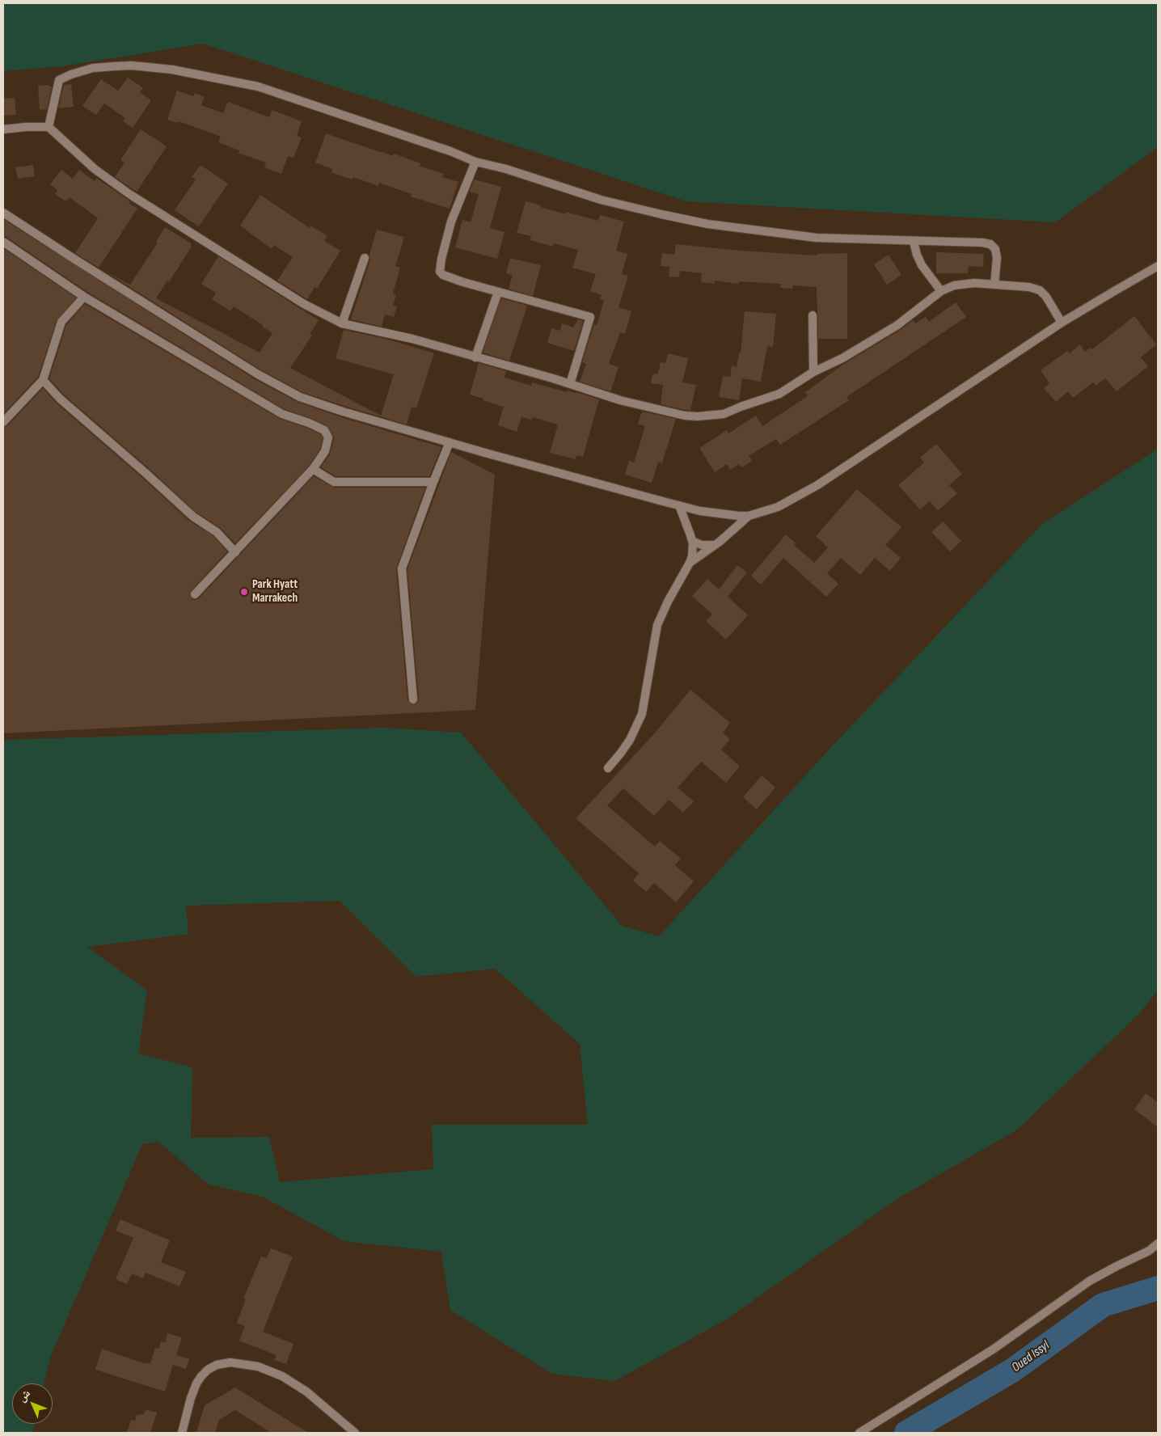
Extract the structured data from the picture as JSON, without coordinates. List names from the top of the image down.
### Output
{
  "water": ["Oued Issyl"],
  "places": ["Park Hyatt Marrakech"],
  "north": "top left"
}
